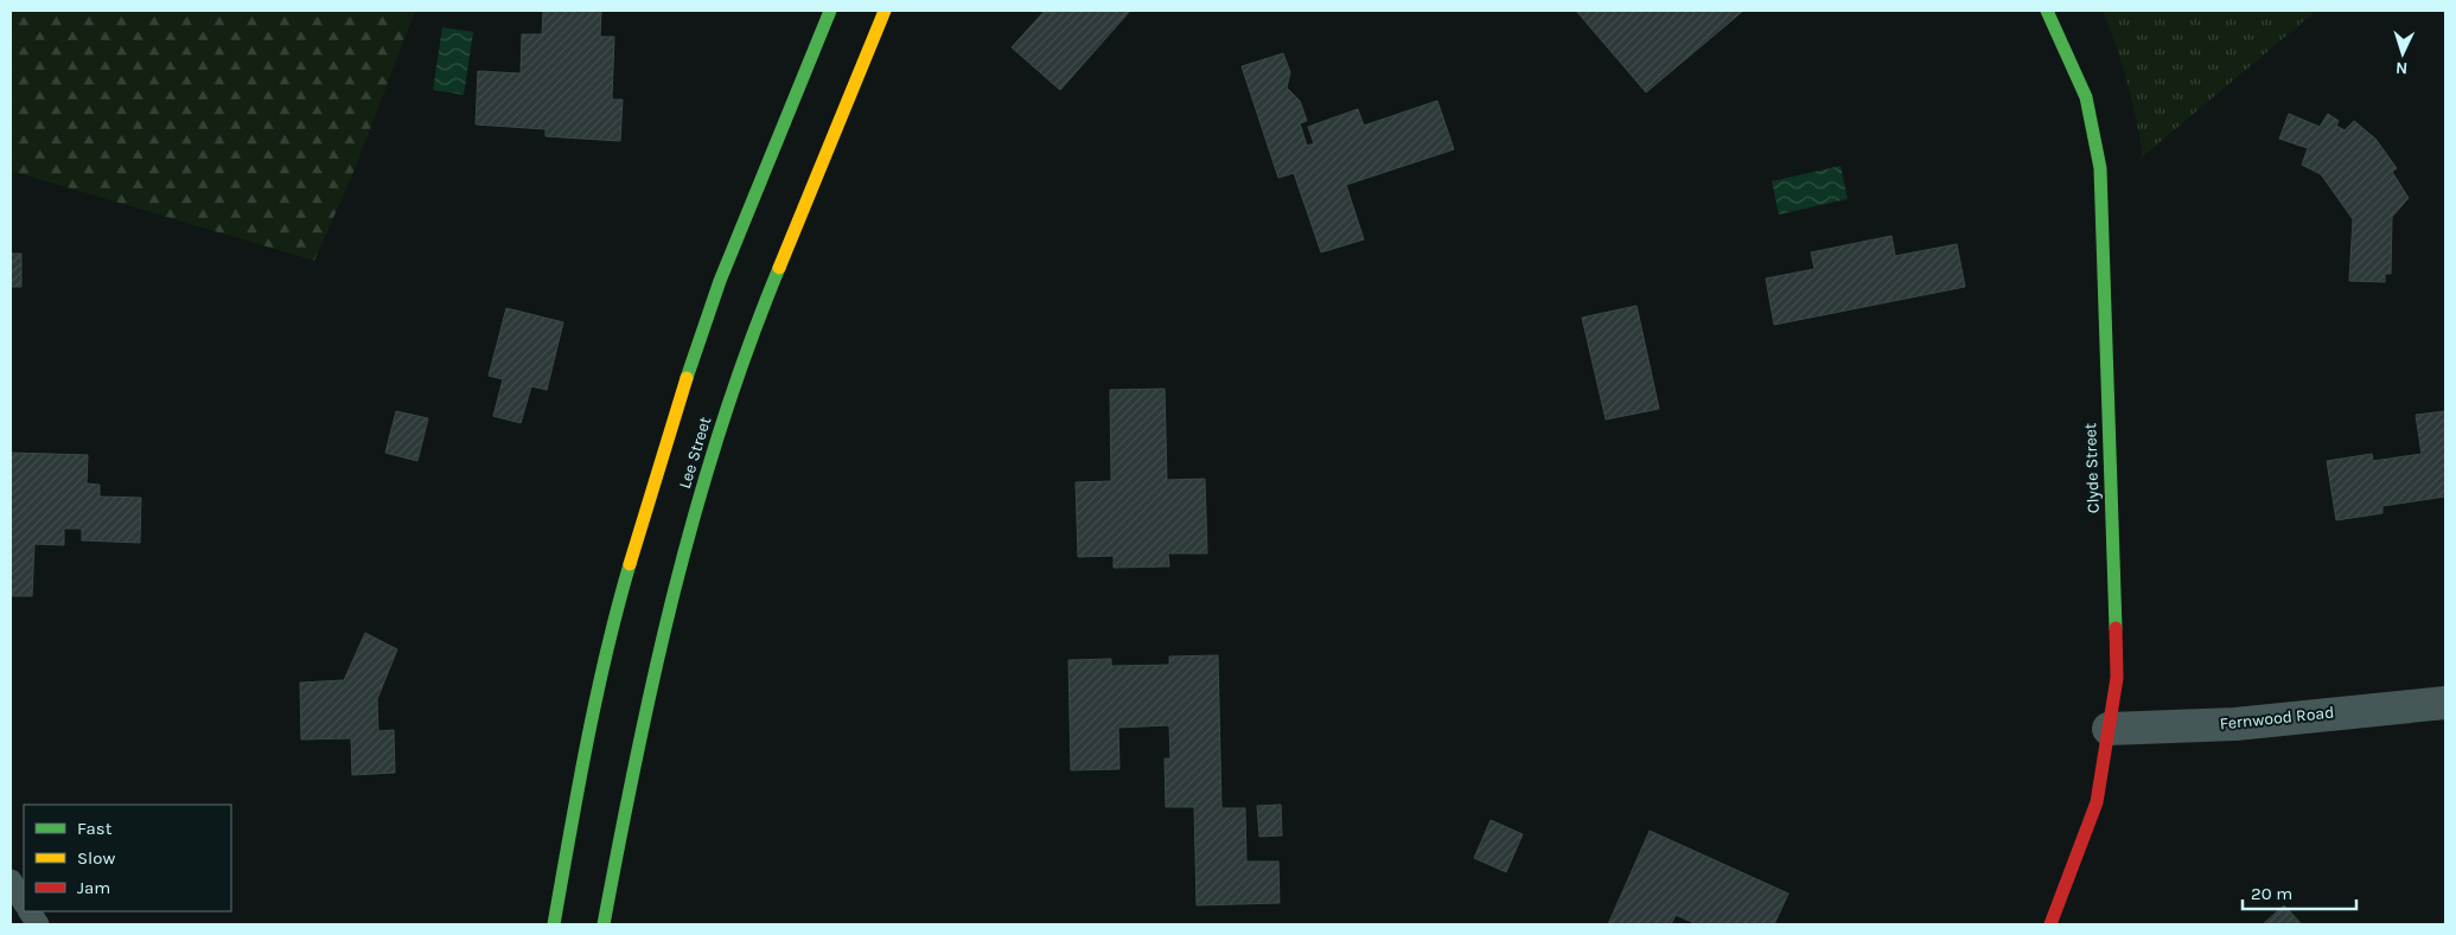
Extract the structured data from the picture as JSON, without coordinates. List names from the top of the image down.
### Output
{
  "streets": {
    "main road": ["Lee Street", "Clyde Street"],
    "street": ["Fernwood Road"]
  },
  "crossings": [
    ["Clyde Street", "Fernwood Road"]
  ],
  "legend": ["Fast", "Slow", "Jam"],
  "scale_bar": "20 m",
  "north": "bottom"
}
